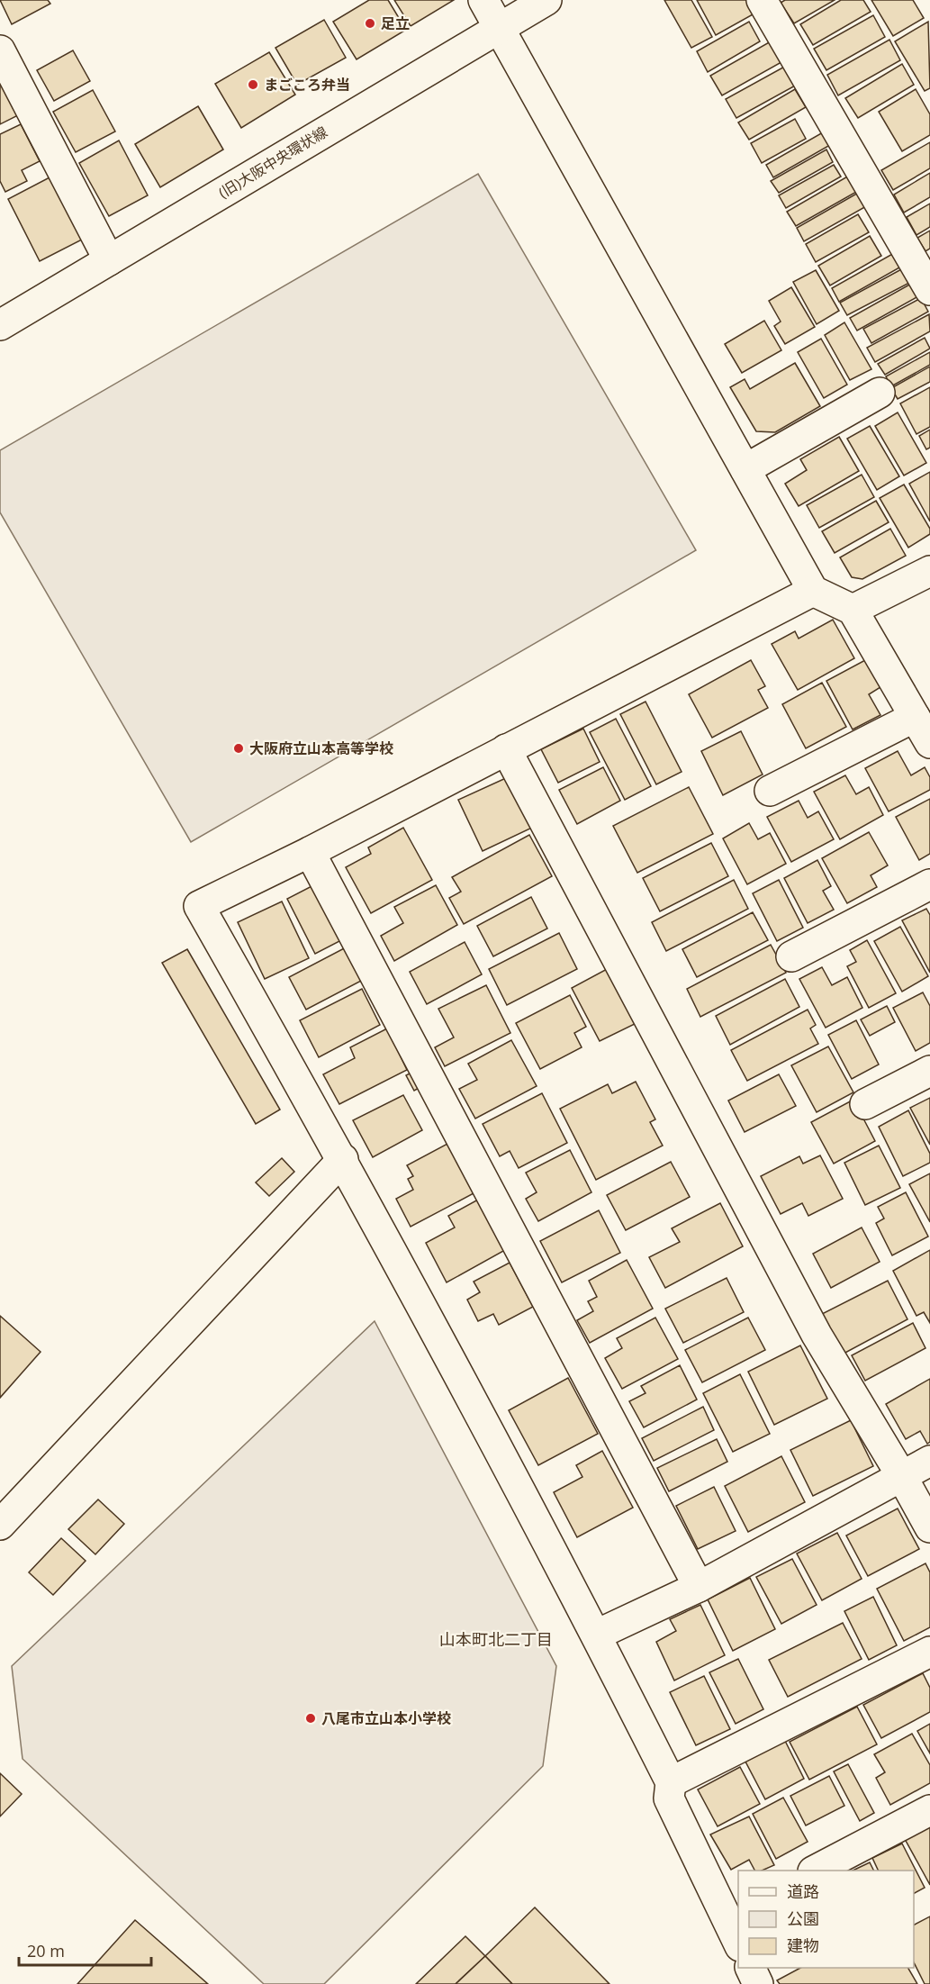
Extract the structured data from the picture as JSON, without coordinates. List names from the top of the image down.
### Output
{
  "streets": {
    "street": ["(旧)大阪中央環状線"]
  },
  "districts": ["山本町北二丁目"],
  "places": [
    "足立",
    "まごころ弁当",
    "大阪府立山本高等学校",
    "八尾市立山本小学校"
  ],
  "legend": ["道路", "公園", "建物"],
  "scale_bar": "20 m"
}
